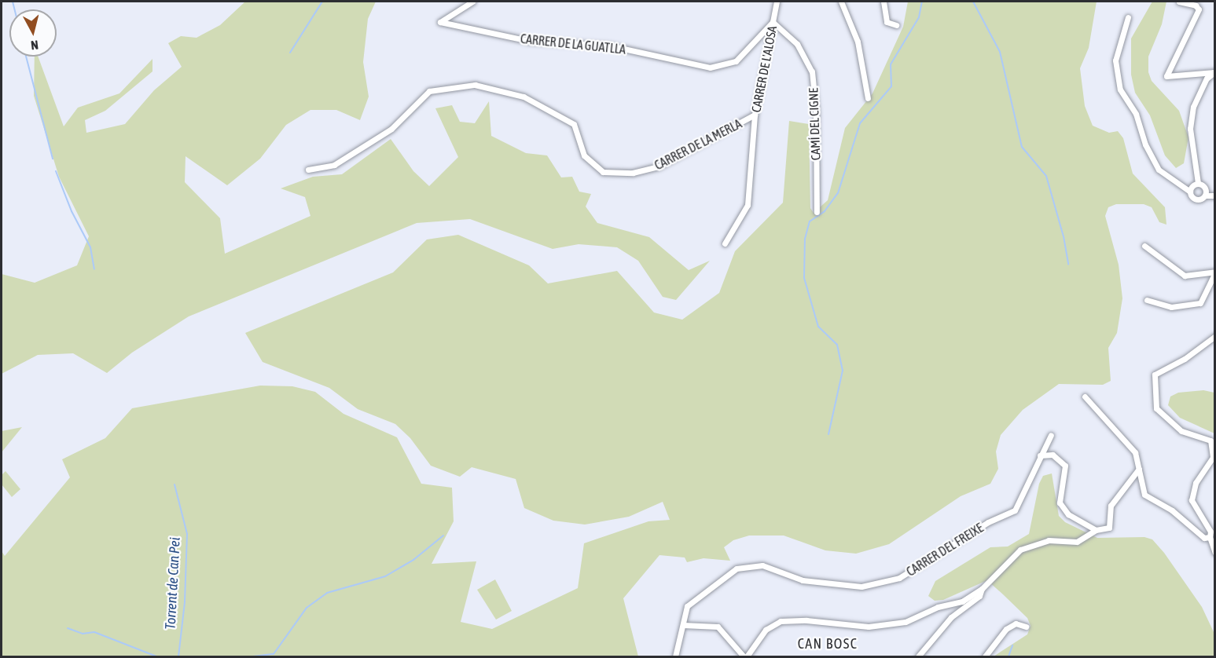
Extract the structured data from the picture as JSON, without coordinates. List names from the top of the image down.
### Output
{
  "streets": {
    "street": [
      "CARRER DE LA GUATLLA",
      "CARRER DE L'ALOSA",
      "CAMÍ DEL CIGNE",
      "CARRER DE LA MERLA",
      "CARRER DEL FREIXE"
    ]
  },
  "crossings": [
    ["CARRER DE LA GUATLLA", "CARRER DE L'ALOSA"],
    ["CARRER DE LA GUATLLA", "CAMÍ DEL CIGNE"],
    ["CARRER DE L'ALOSA", "CAMÍ DEL CIGNE"],
    ["CARRER DE L'ALOSA", "CARRER DE LA MERLA"]
  ],
  "districts": ["CAN BOSC"],
  "water": ["Torrent de Can Pei"],
  "north": "bottom"
}
